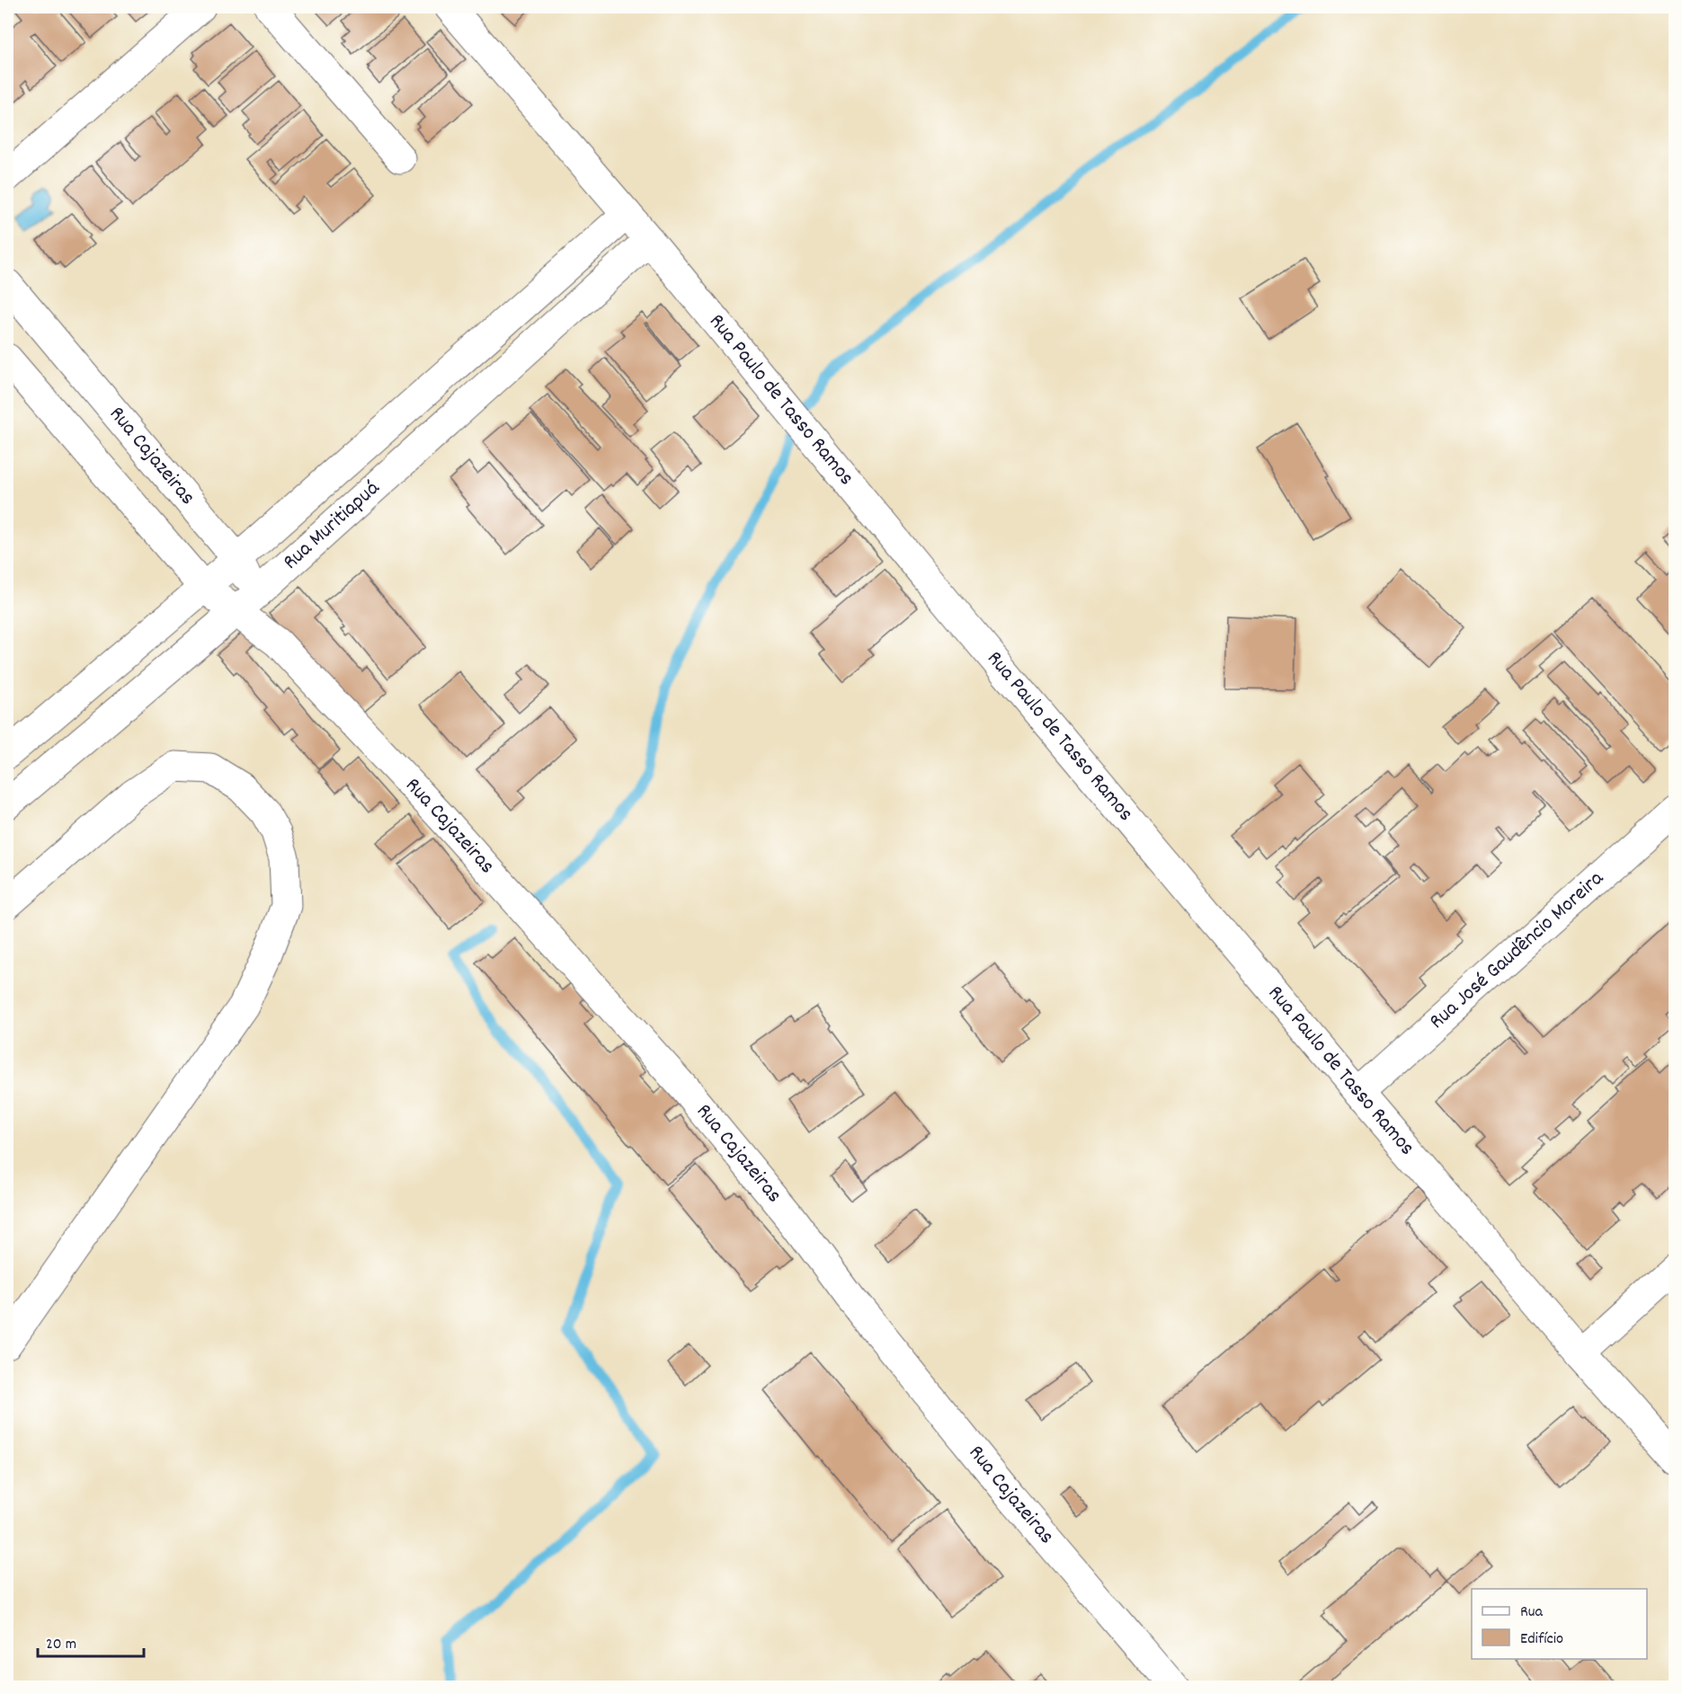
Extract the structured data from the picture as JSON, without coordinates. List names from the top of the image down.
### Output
{
  "streets": {
    "street": [
      "Rua Paulo de Tasso Ramos",
      "Rua Cajazeiras",
      "Rua Muritiapuá",
      "Rua José Gaudêncio Moreira"
    ]
  },
  "crossings": [
    ["Rua Paulo de Tasso Ramos", "Rua Muritiapuá"],
    ["Rua Paulo de Tasso Ramos", "Rua José Gaudêncio Moreira"],
    ["Rua Cajazeiras", "Rua Muritiapuá"]
  ],
  "legend": ["Rua", "Edifício"],
  "scale_bar": "20 m"
}
